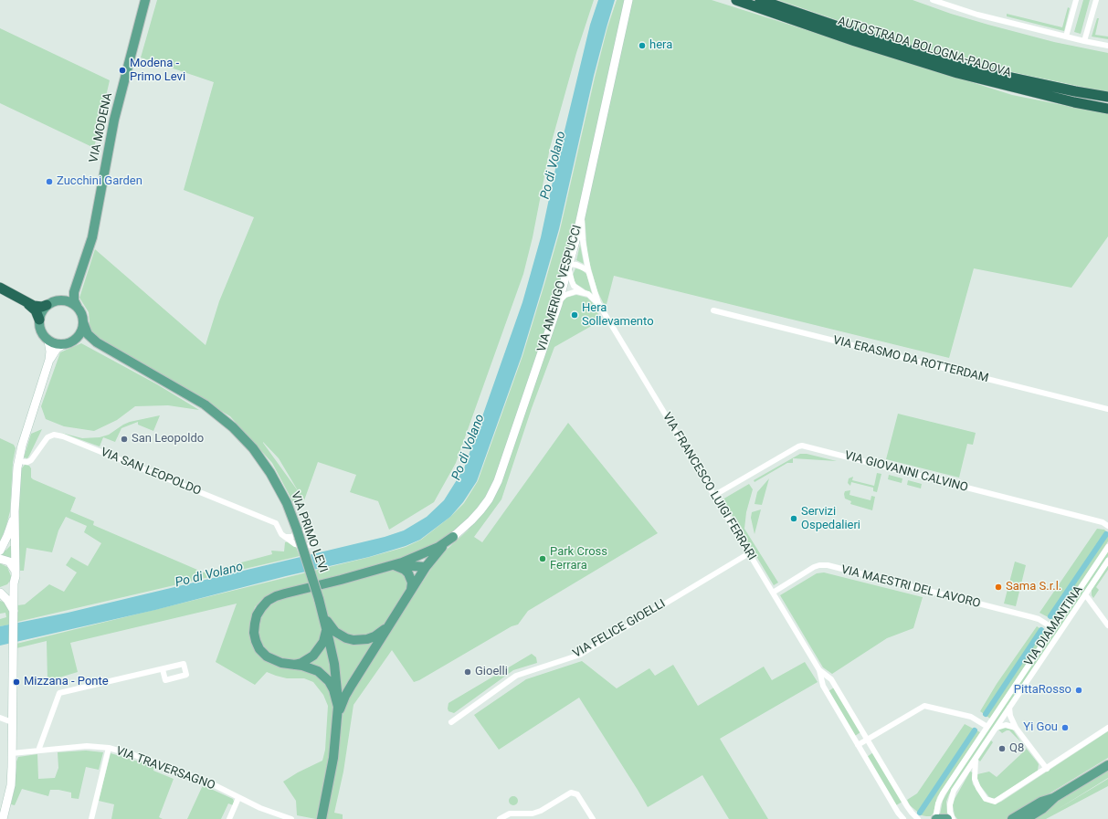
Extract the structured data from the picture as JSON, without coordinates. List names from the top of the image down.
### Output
{
  "streets": {
    "highway": ["AUTOSTRADA BOLOGNA-PADOVA"],
    "main road": ["VIA MODENA", "VIA AMERIGO VESPUCCI", "VIA PRIMO LEVI"],
    "street": [
      "VIA ERASMO DA ROTTERDAM",
      "VIA SAN LEOPOLDO",
      "VIA GIOVANNI CALVINO",
      "VIA FRANCESCO LUIGI FERRARI",
      "VIA MAESTRI DEL LAVORO",
      "VIA DIAMANTINA",
      "VIA FELICE GIOELLI",
      "VIA TRAVERSAGNO"
    ]
  },
  "crossings": [
    ["VIA AMERIGO VESPUCCI", "VIA FRANCESCO LUIGI FERRARI"],
    ["VIA GIOVANNI CALVINO", "VIA FRANCESCO LUIGI FERRARI"],
    ["VIA FRANCESCO LUIGI FERRARI", "VIA MAESTRI DEL LAVORO"],
    ["VIA FRANCESCO LUIGI FERRARI", "VIA FELICE GIOELLI"],
    ["VIA MAESTRI DEL LAVORO", "VIA DIAMANTINA"]
  ],
  "water": ["Po di Volano"],
  "places": [
    "hera",
    "Modena - Primo Levi",
    "Zucchini Garden",
    "Hera Sollevamento",
    "San Leopoldo",
    "Servizi Ospedalieri",
    "Park Cross Ferrara",
    "Sama S.r.l.",
    "Gioelli",
    "Mizzana - Ponte",
    "PittaRosso",
    "Yi Gou",
    "Q8"
  ]
}
